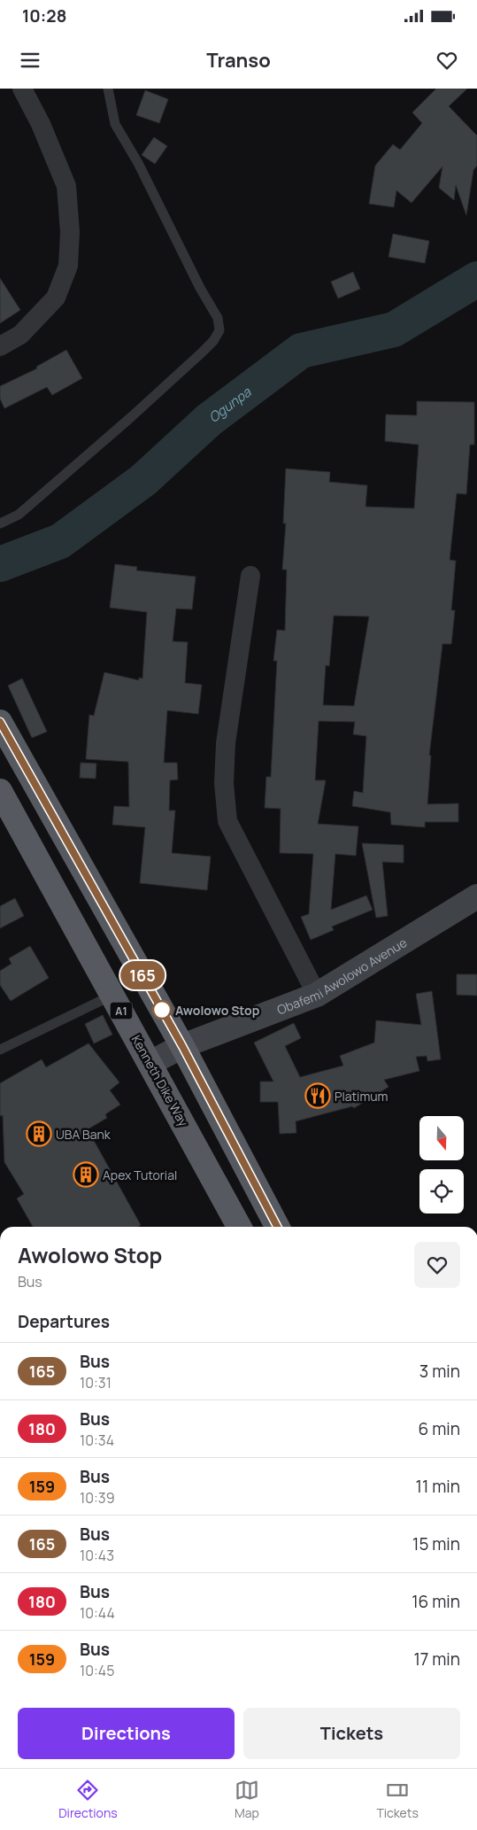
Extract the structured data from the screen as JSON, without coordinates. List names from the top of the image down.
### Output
{
  "streets": {
    "highway": ["A1", "Kenneth Dike Way"],
    "main road": ["Obafemi Awolowo Avenue"]
  },
  "crossings": [
    ["Obafemi Awolowo Avenue", "Kenneth Dike Way"]
  ],
  "water": ["Ogunpa"],
  "places": {
    "other": ["Awolowo Stop"],
    "restaurant": ["Platimum"],
    "building": ["UBA Bank", "Apex Tutorial"]
  },
  "lines": ["bus line 165"],
  "north": "bottom",
  "page": {
    "status": "10:28",
    "header": "Transo",
    "on_map": "165",
    "heading": [
      ["Awolowo Stop", "Bus"],
      "Departures"
    ],
    "list": [
      {
        "mark": "165",
        "name": "Bus",
        "note": "10:31",
        "value": "3 min"
      },
      {
        "mark": "180",
        "name": "Bus",
        "note": "10:34",
        "value": "6 min"
      },
      {
        "mark": "159",
        "name": "Bus",
        "note": "10:39",
        "value": "11 min"
      },
      {
        "mark": "165",
        "name": "Bus",
        "note": "10:43",
        "value": "15 min"
      },
      {
        "mark": "180",
        "name": "Bus",
        "note": "10:44",
        "value": "16 min"
      },
      {
        "mark": "159",
        "name": "Bus",
        "note": "10:45",
        "value": "17 min"
      }
    ],
    "buttons": ["Directions", "Tickets"],
    "tabs": ["Directions", "Map", "Tickets"]
  }
}
